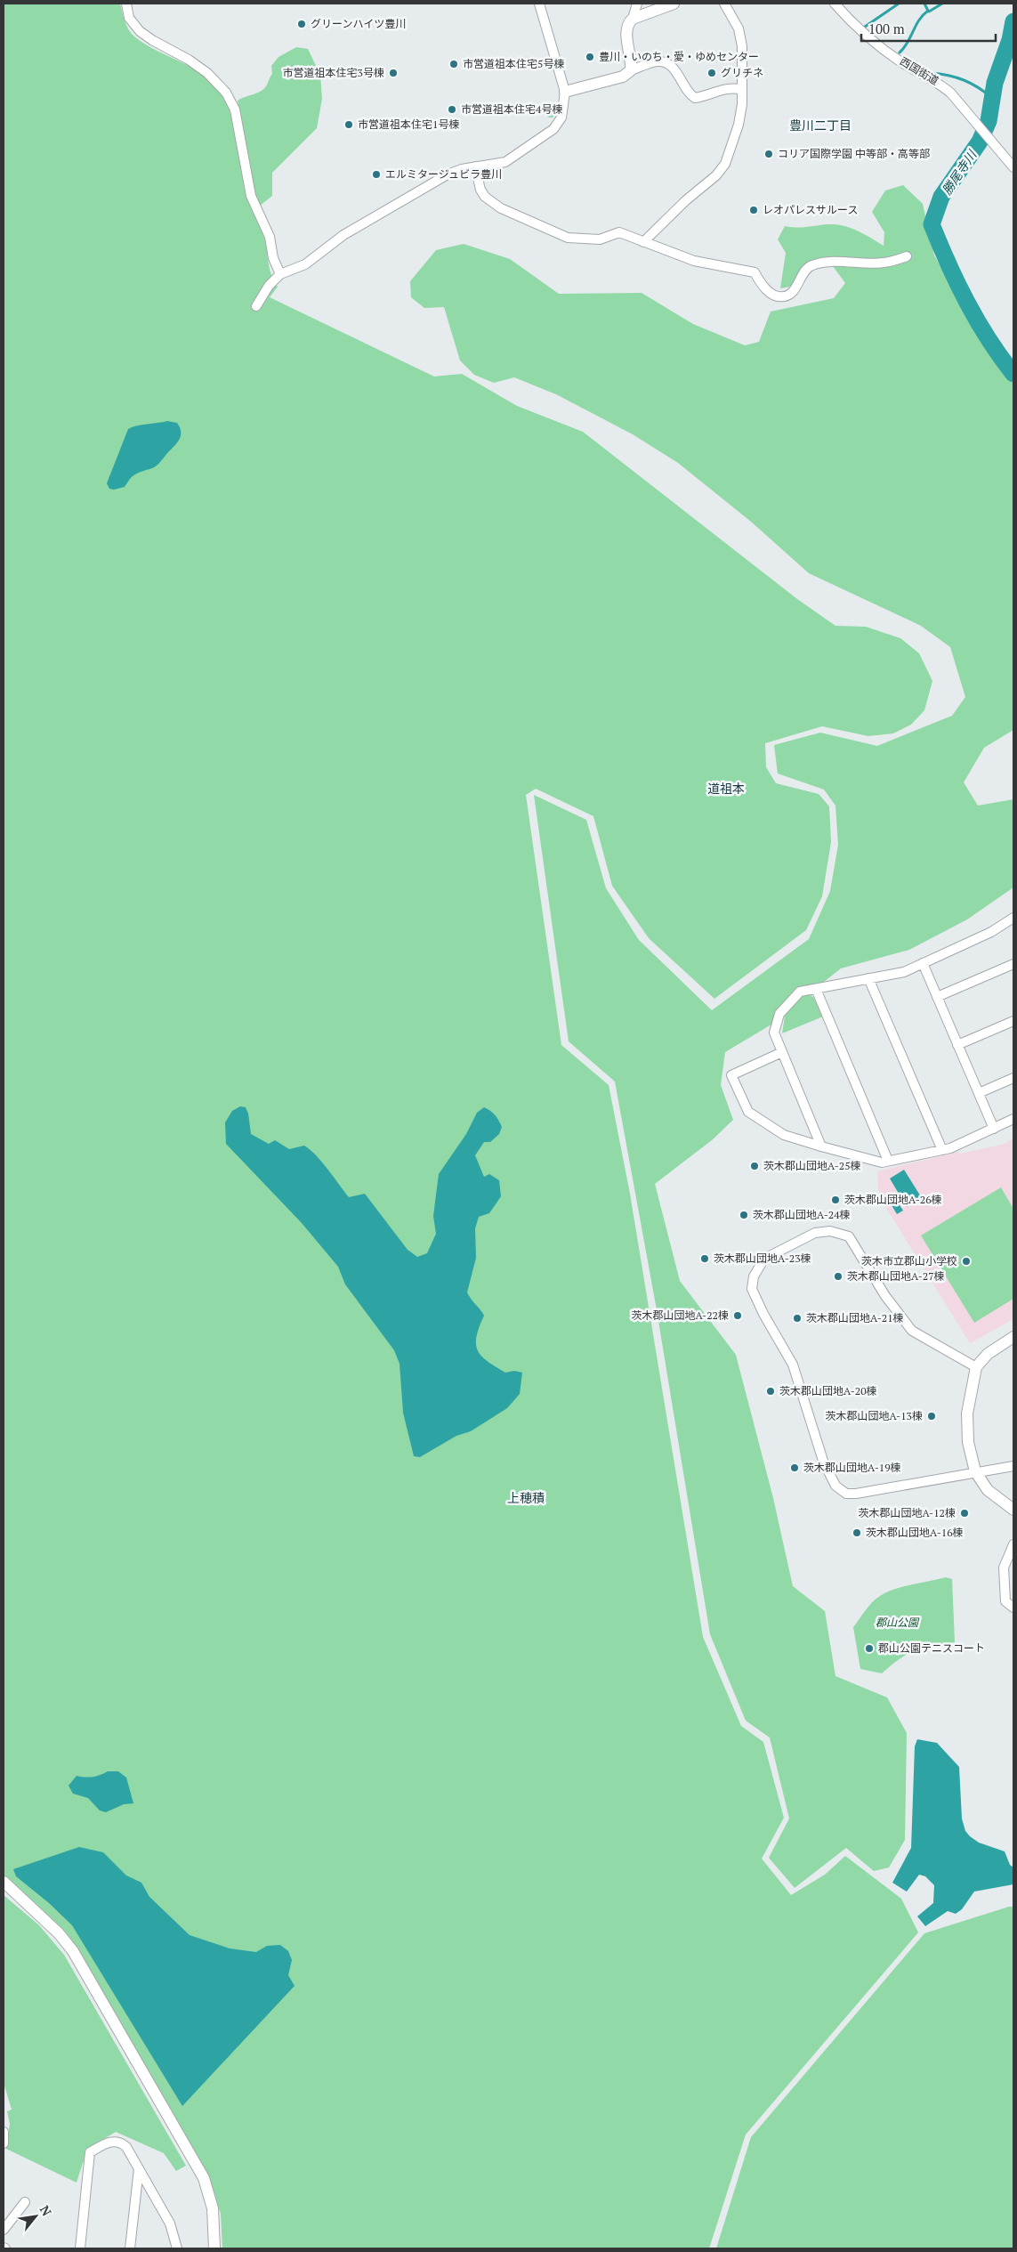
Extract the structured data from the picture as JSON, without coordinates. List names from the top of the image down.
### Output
{
  "streets": {
    "street": ["西国街道"]
  },
  "districts": ["豊川二丁目", "道祖本", "上穂積"],
  "water": ["勝尾寺川"],
  "parks": ["郡山公園"],
  "places": [
    "グリーンハイツ豊川",
    "豊川・いのち・愛・ゆめセンター",
    "市営道祖本住宅5号棟",
    "市営道祖本住宅3号棟",
    "グリチネ",
    "市営道祖本住宅4号棟",
    "市営道祖本住宅1号棟",
    "コリア国際学園 中等部・高等部",
    "エルミタージュビラ豊川",
    "レオパレスサルース",
    "茨木郡山団地A-25棟",
    "茨木郡山団地A-26棟",
    "茨木郡山団地A-24棟",
    "茨木郡山団地A-23棟",
    "茨木市立郡山小学校",
    "茨木郡山団地A-27棟",
    "茨木郡山団地A-22棟",
    "茨木郡山団地A-21棟",
    "茨木郡山団地A-20棟",
    "茨木郡山団地A-13棟",
    "茨木郡山団地A-19棟",
    "茨木郡山団地A-12棟",
    "茨木郡山団地A-16棟",
    "郡山公園テニスコート"
  ],
  "scale_bar": "100 m",
  "north": "top right"
}
